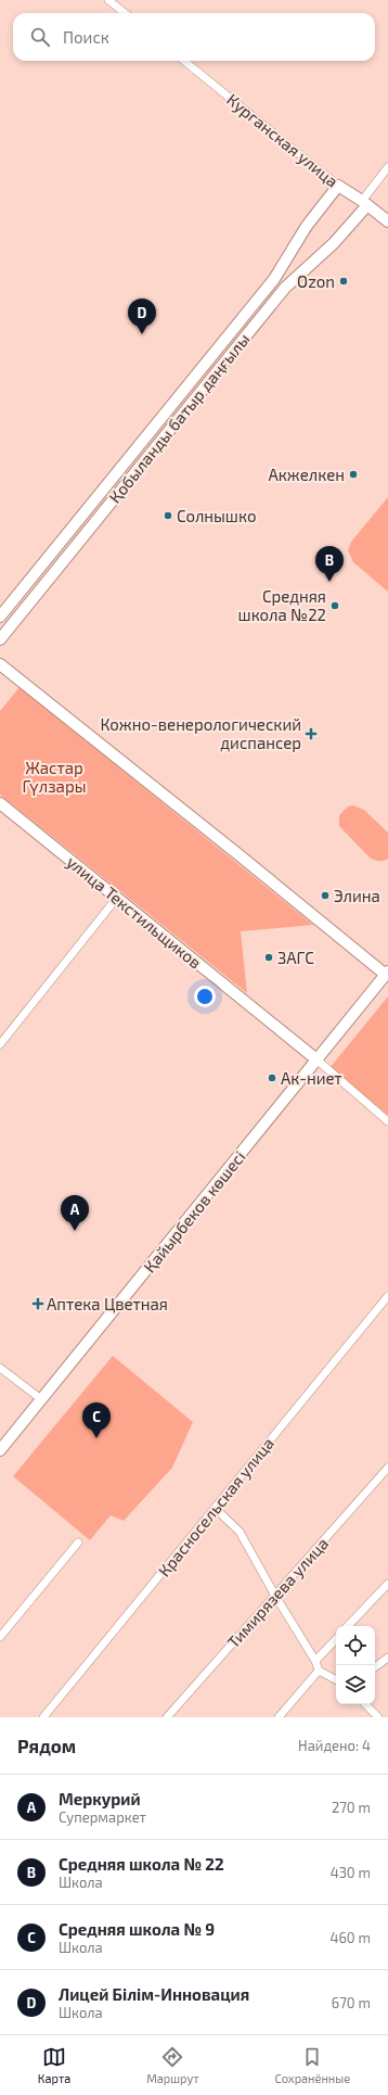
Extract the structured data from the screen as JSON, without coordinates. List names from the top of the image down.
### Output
{
  "streets": {
    "street": [
      "Курганская улица",
      "Қобыланды батыр даңғылы",
      "улица Текстильщиков",
      "Қайырбеков көшесі",
      "Красносельская улица",
      "Тимирязева улица"
    ]
  },
  "crossings": [
    ["Курганская улица", "Қобыланды батыр даңғылы"],
    ["улица Текстильщиков", "Қайырбеков көшесі"]
  ],
  "parks": ["Жастар Гүлзары"],
  "places": {
    "other": [
      "Ozon",
      "Акжелкен",
      "Солнышко",
      "Средняя школа №22",
      "Элина",
      "ЗАГС",
      "Ак-ниет"
    ],
    "health": ["Кожно-венерологический диспансер", "Аптека Цветная"]
  },
  "page": {
    "search": "Поиск",
    "pins": [
      "D",
      "B",
      "A",
      "C"
    ],
    "heading": ["Рядом", "Найдено: 4"],
    "list": [
      {
        "mark": "A",
        "name": "Меркурий",
        "note": "Супермаркет",
        "value": "270 m"
      },
      {
        "mark": "B",
        "name": "Средняя школа № 22",
        "note": "Школа",
        "value": "430 m"
      },
      {
        "mark": "C",
        "name": "Средняя школа № 9",
        "note": "Школа",
        "value": "460 m"
      },
      {
        "mark": "D",
        "name": "Лицей Білім-Инновация",
        "note": "Школа",
        "value": "670 m"
      }
    ],
    "nav": ["Карта", "Маршрут", "Сохранённые"]
  }
}
